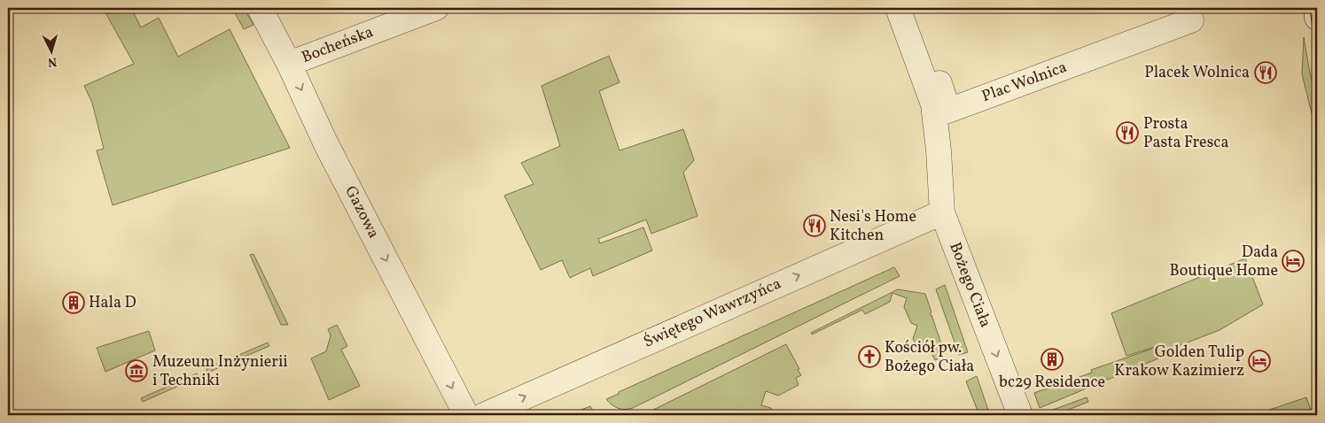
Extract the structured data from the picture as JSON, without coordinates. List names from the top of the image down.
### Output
{
  "streets": {
    "street": [
      "Bocheńska",
      "Plac Wolnica",
      "Gazowa",
      "Bożego Ciała",
      "Świętego Wawrzyńca"
    ]
  },
  "crossings": [
    ["Bocheńska", "Gazowa"],
    ["Bożego Ciała", "Świętego Wawrzyńca"]
  ],
  "one_way": ["Gazowa", "Bożego Ciała", "Świętego Wawrzyńca"],
  "places": {
    "restaurant": ["Placek Wolnica", "Prosta Pasta Fresca", "Nesi's Home Kitchen"],
    "hotel": ["Dada Boutique Home", "Golden Tulip Krakow Kazimierz"],
    "building": ["Hala D", "bc29 Residence"],
    "church": ["Kościół pw. Bożego Ciała"],
    "museum": ["Muzeum Inżynierii i Techniki"]
  },
  "north": "bottom"
}
